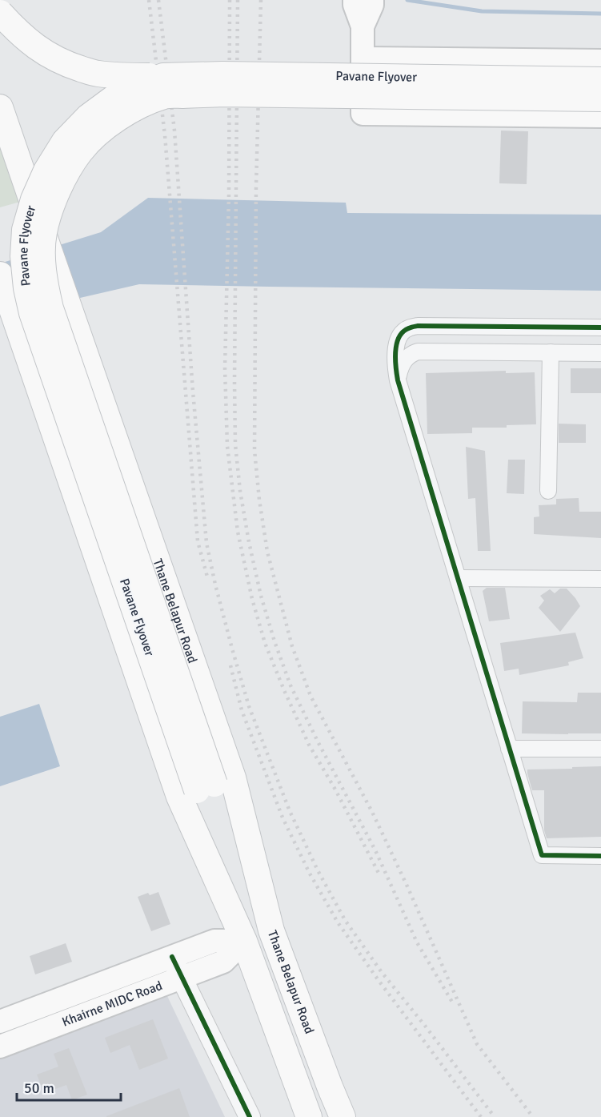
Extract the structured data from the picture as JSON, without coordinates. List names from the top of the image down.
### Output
{
  "streets": {
    "main road": ["Pavane Flyover", "Thane Belapur Road", "Khairne MIDC Road"]
  },
  "crossings": [
    ["Pavane Flyover", "Thane Belapur Road"],
    ["Pavane Flyover", "Khairne MIDC Road"]
  ],
  "scale_bar": "50 m"
}
